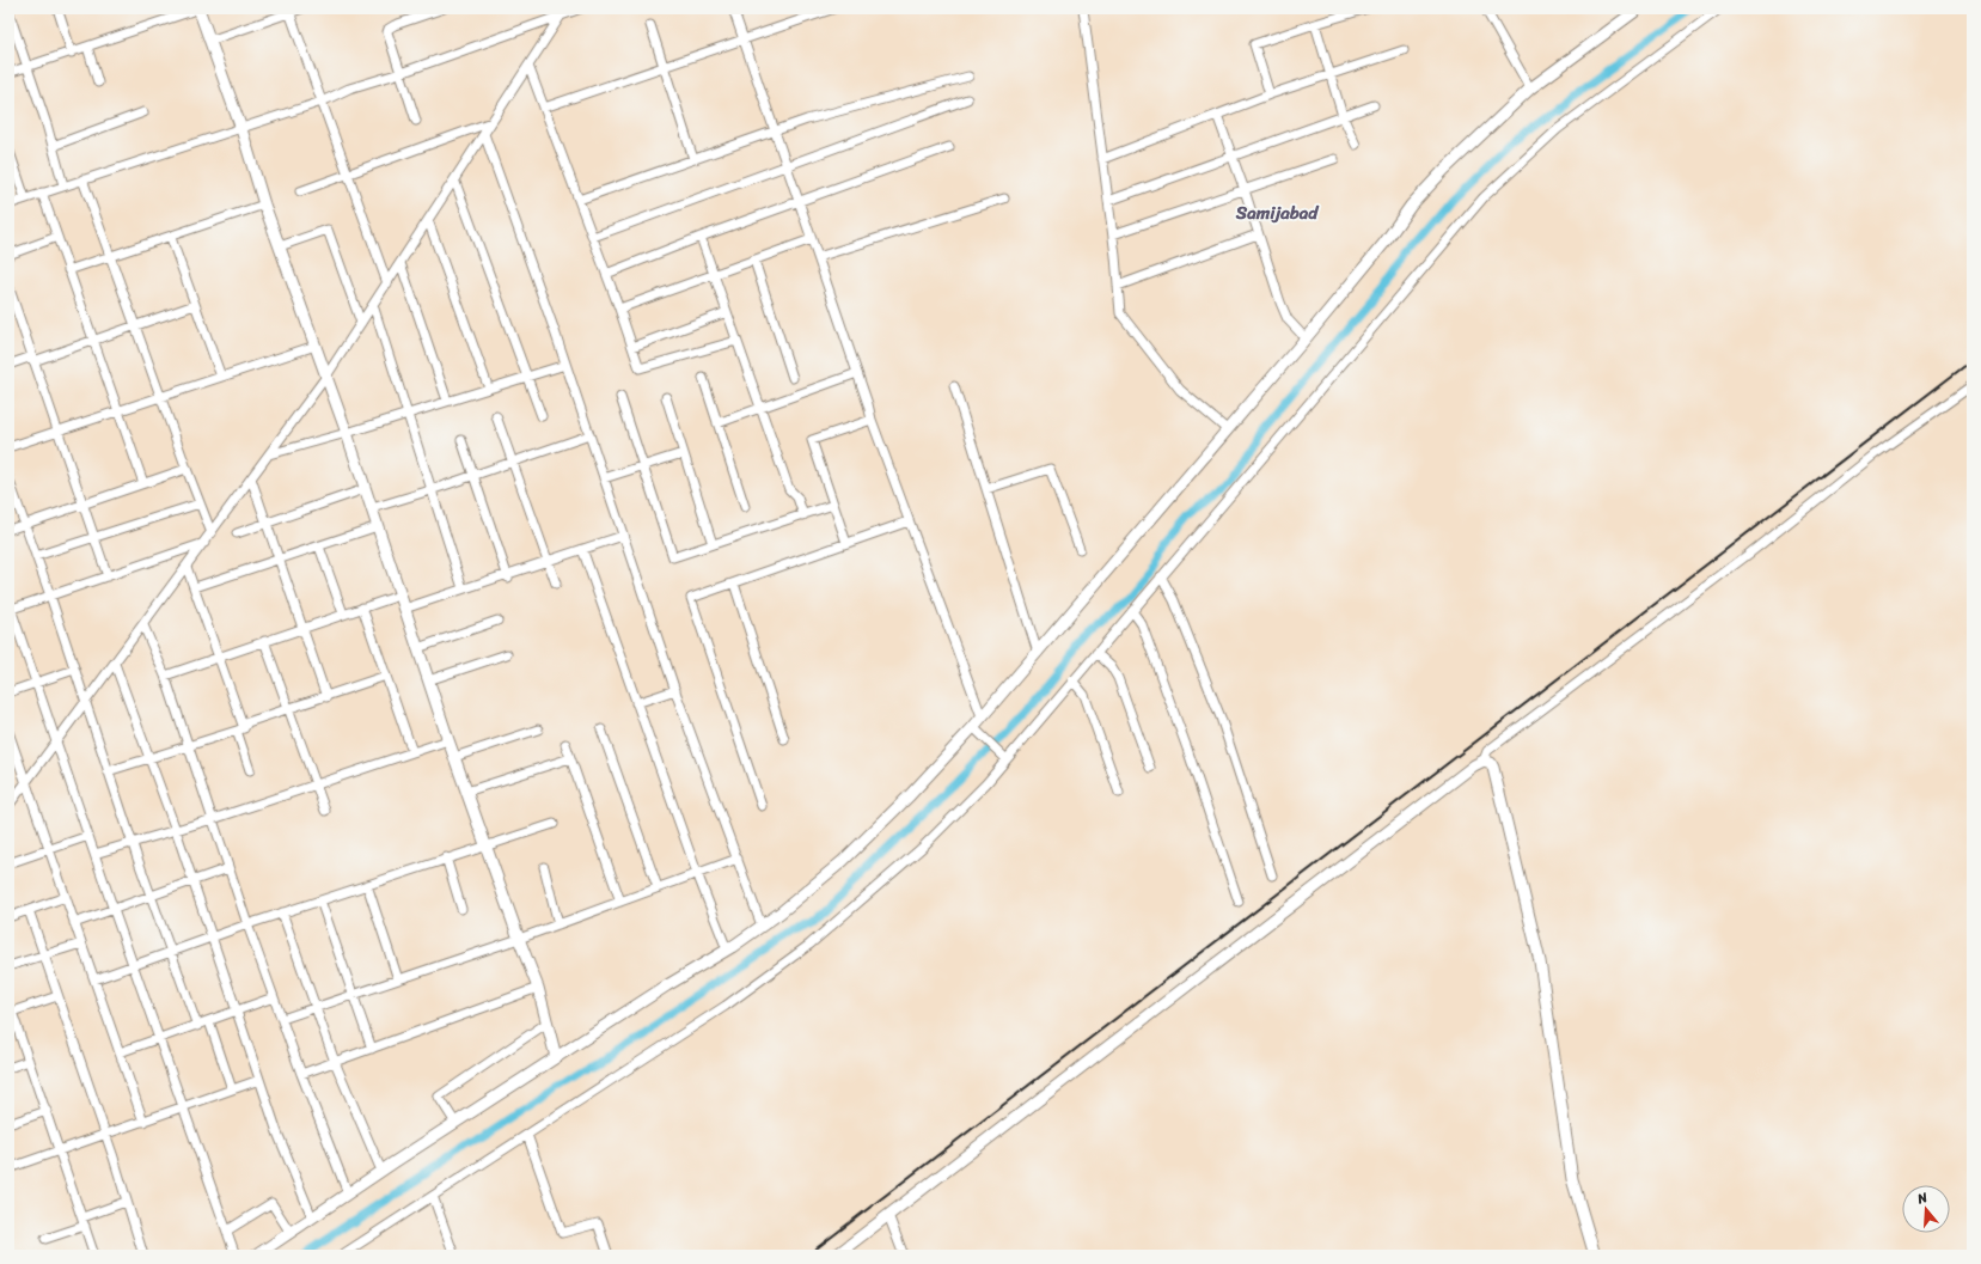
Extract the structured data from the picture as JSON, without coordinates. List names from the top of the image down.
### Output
{
  "districts": ["Samijabad"],
  "north": "top"
}
